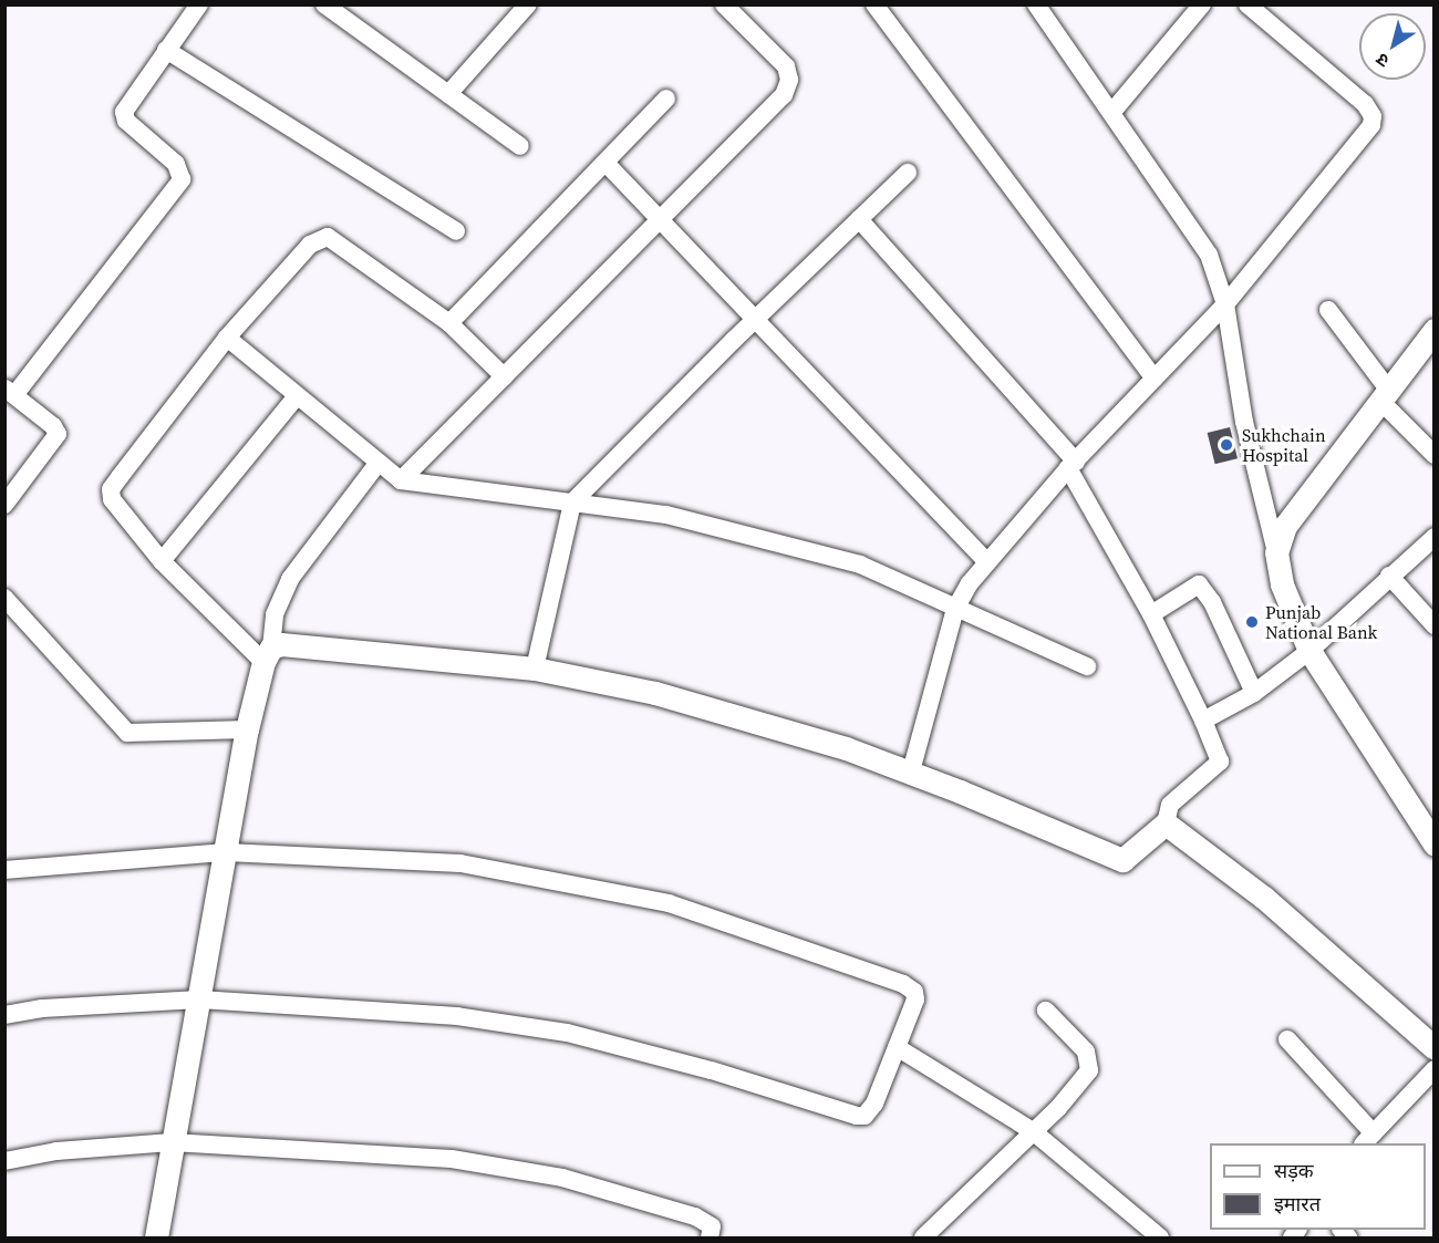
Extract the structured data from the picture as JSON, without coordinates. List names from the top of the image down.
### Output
{
  "places": ["Sukhchain Hospital", "Punjab National Bank"],
  "legend": ["सड़क", "इमारत"],
  "north": "bottom left"
}
